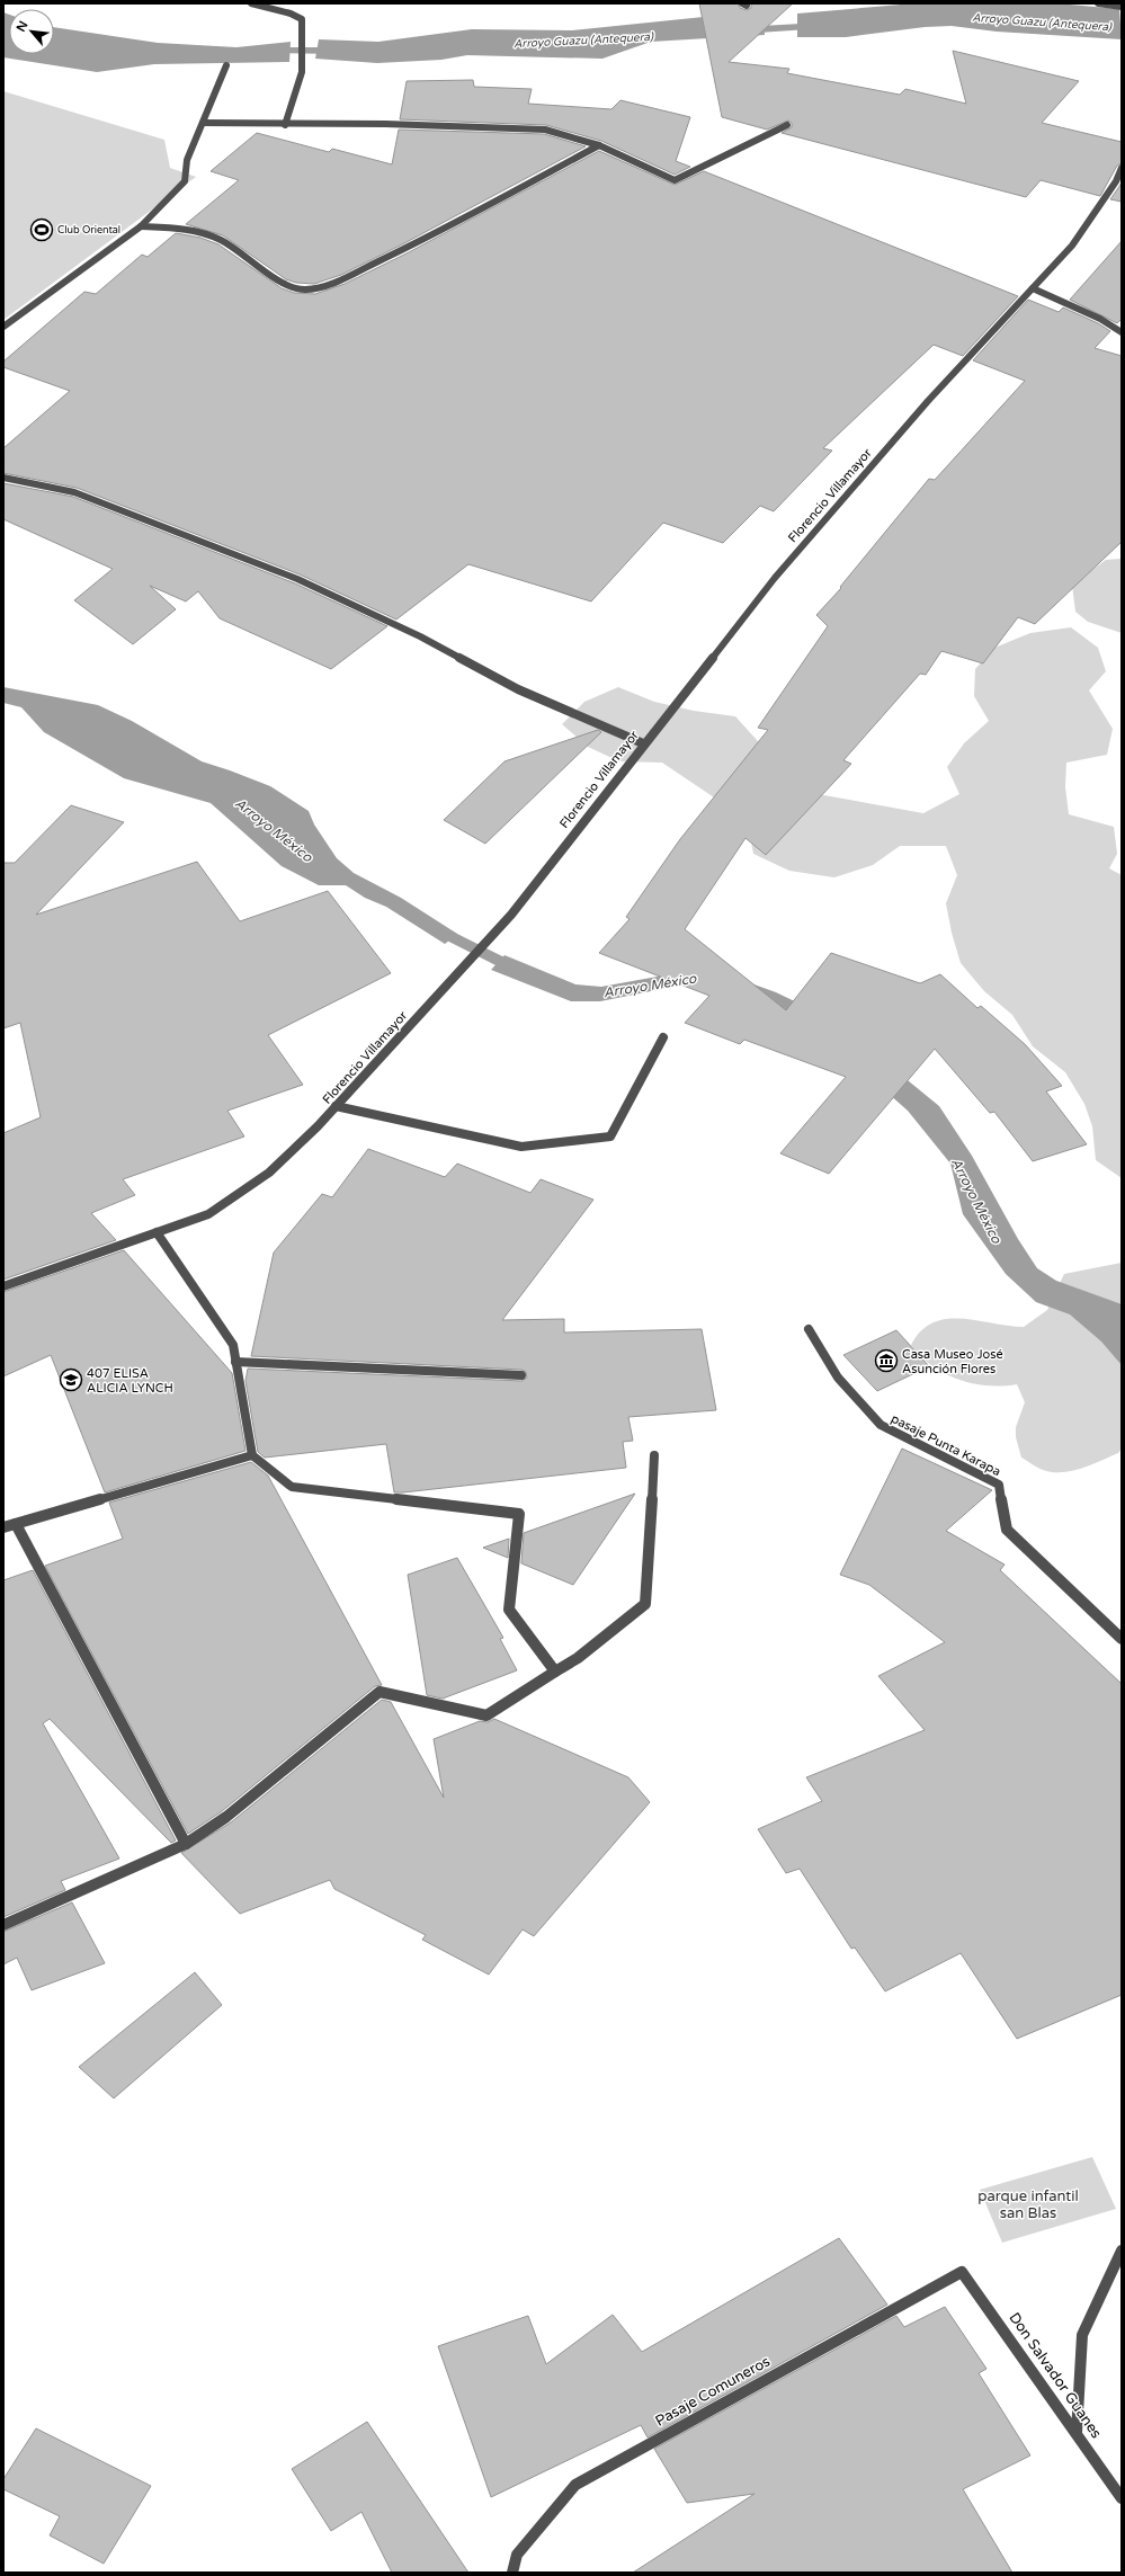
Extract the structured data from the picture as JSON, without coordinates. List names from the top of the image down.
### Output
{
  "streets": {
    "street": [
      "Florencio Villamayor",
      "pasaje Punta Karapa",
      "Don Salvador Guanes",
      "Pasaje Comuneros"
    ]
  },
  "crossings": [
    ["Don Salvador Guanes", "Pasaje Comuneros"]
  ],
  "water": ["Arroyo Guazu (Antequera)", "Arroyo México"],
  "parks": ["parque infantil san Blas"],
  "places": {
    "sports": ["Club Oriental"],
    "museum": ["Casa Museo José Asunción Flores"],
    "school or university": ["407 ELISA ALICIA LYNCH"]
  },
  "north": "top left"
}
